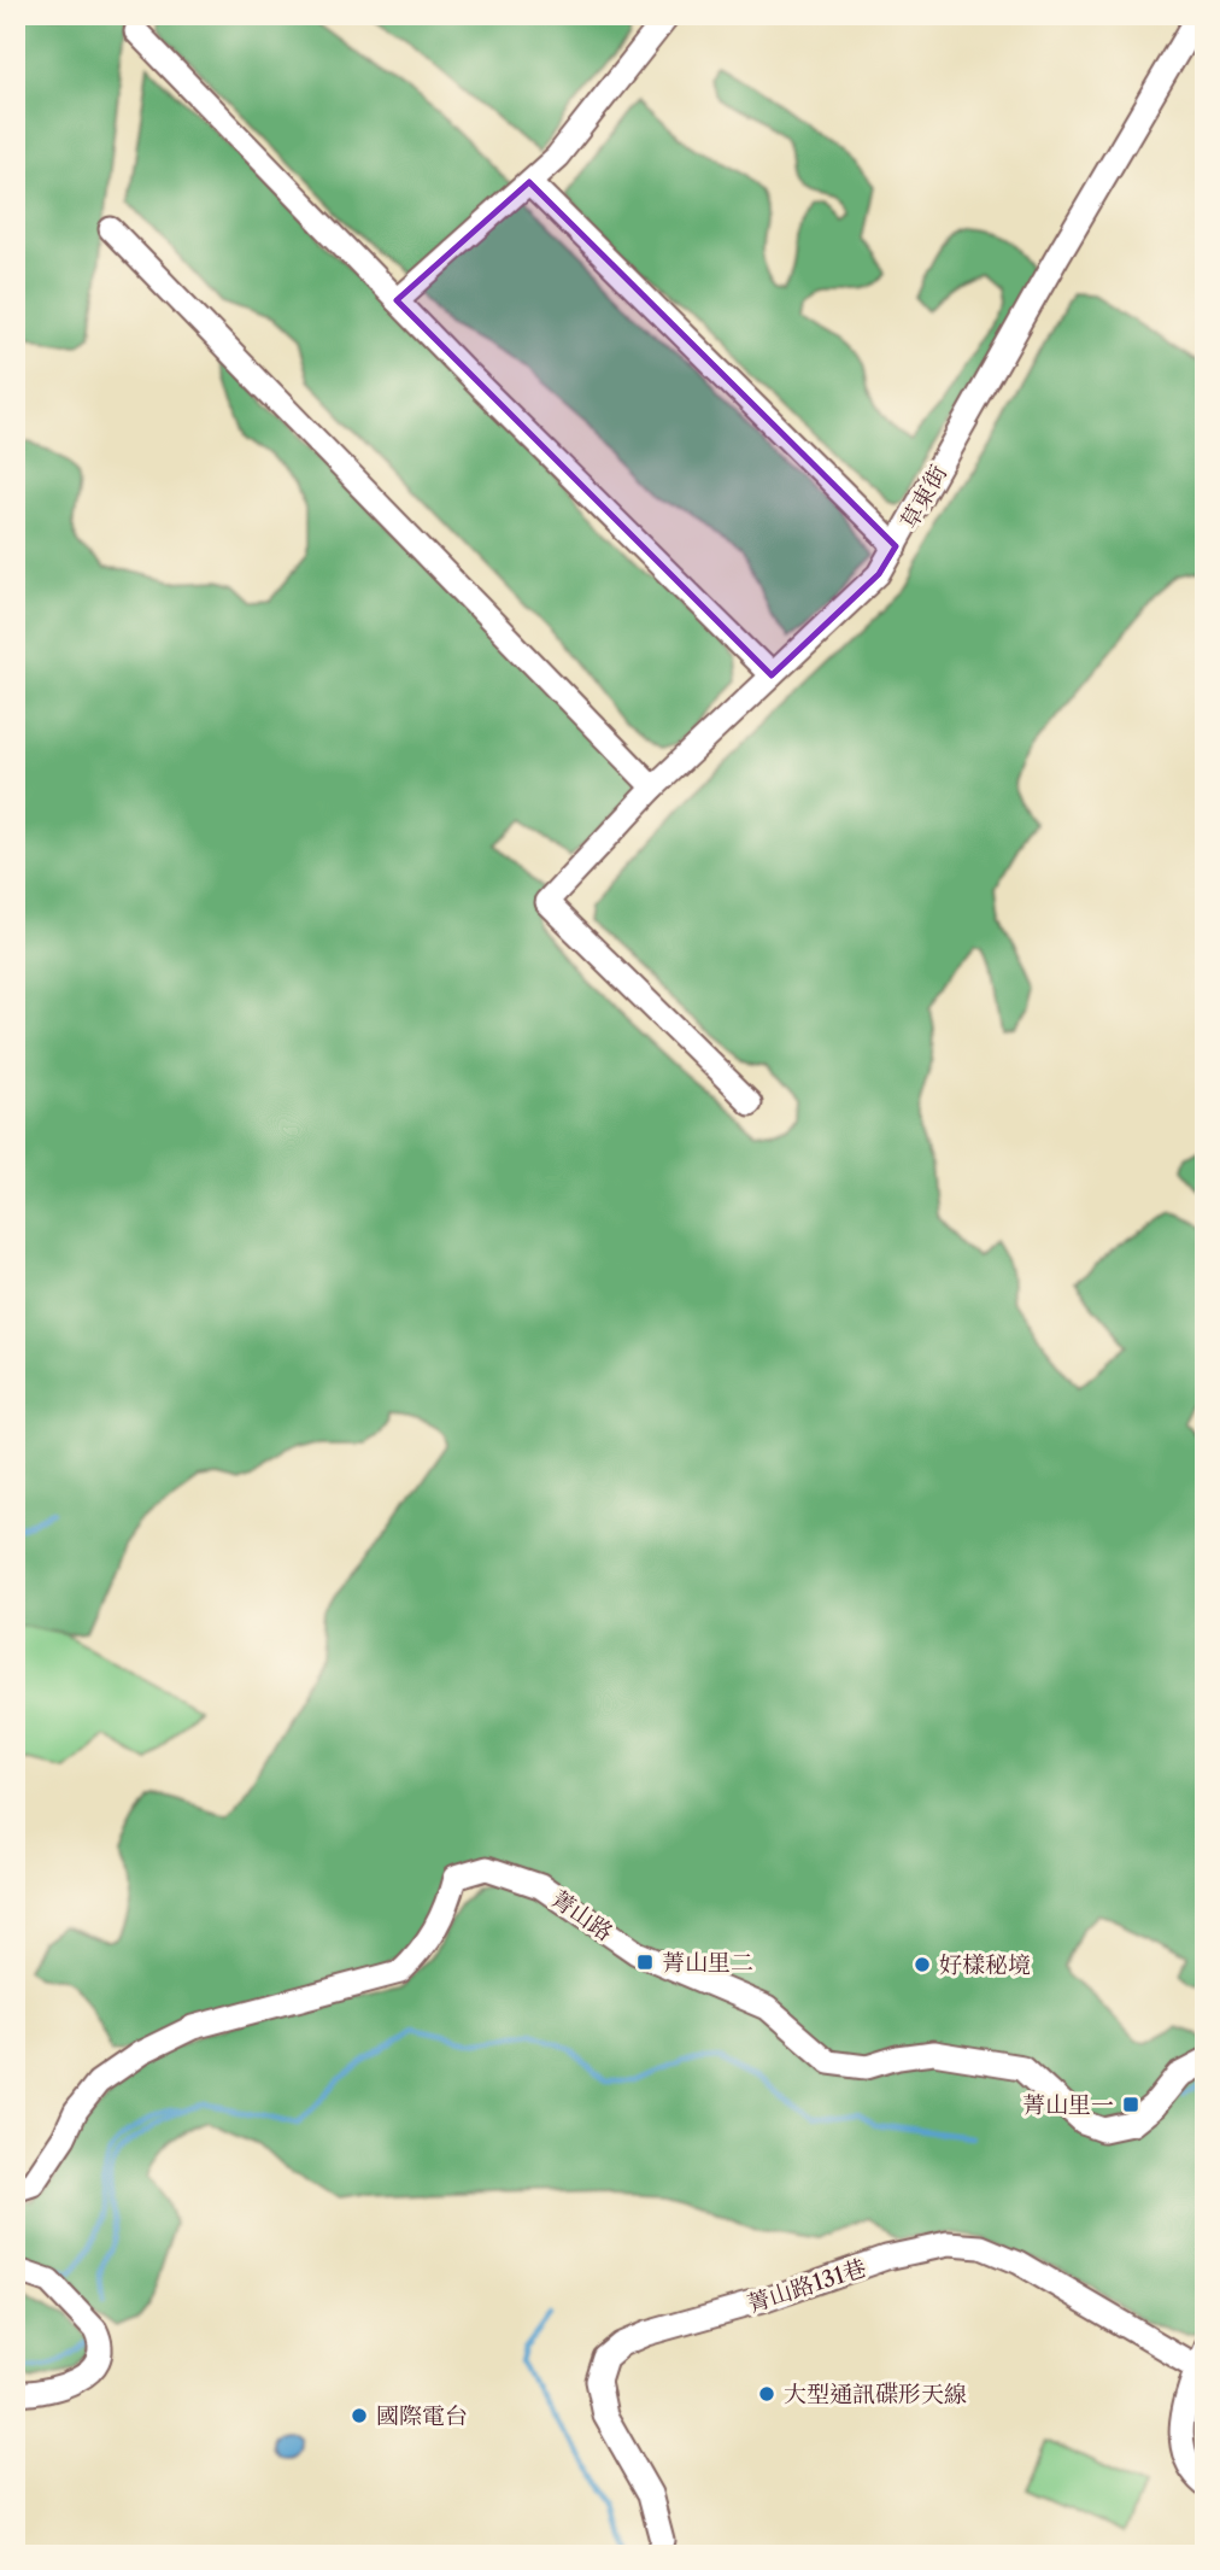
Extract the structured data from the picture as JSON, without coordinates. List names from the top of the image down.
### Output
{
  "streets": {
    "street": ["草東街", "菁山路", "菁山路131巷"]
  },
  "places": {
    "transit": ["菁山里二", "菁山里一"],
    "other": ["好樣秘境", "大型通訊碟形天線", "國際電台"]
  }
}
